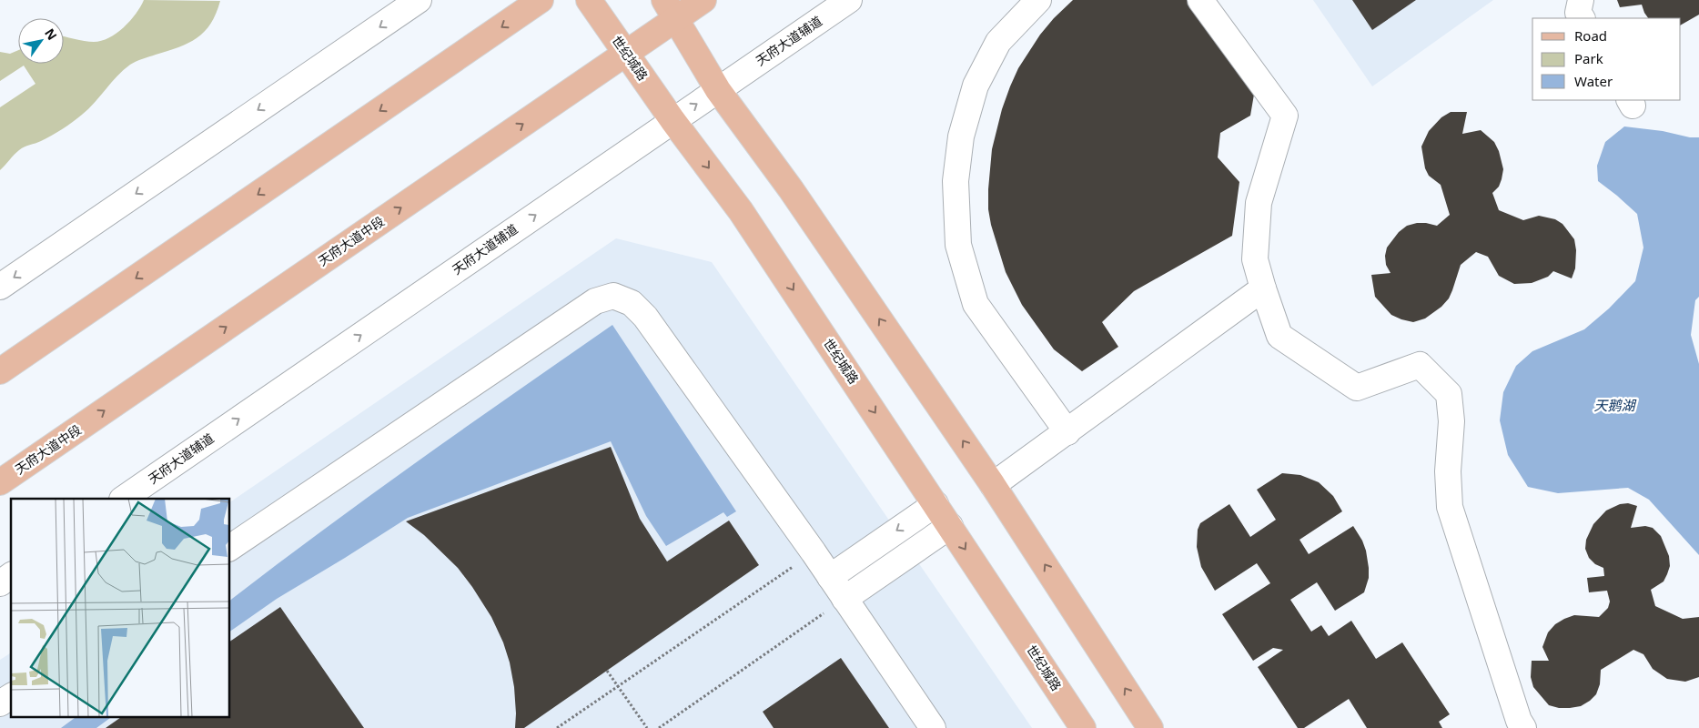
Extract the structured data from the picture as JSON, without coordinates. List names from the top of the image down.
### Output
{
  "streets": {
    "main road": ["世纪城路", "天府大道中段"],
    "street": ["天府大道辅道"]
  },
  "crossings": [
    ["天府大道辅道", "世纪城路"],
    ["世纪城路", "天府大道中段"]
  ],
  "one_way": ["天府大道辅道"],
  "water": ["天鹅湖"],
  "legend": ["Road", "Park", "Water"],
  "north": "top right"
}
